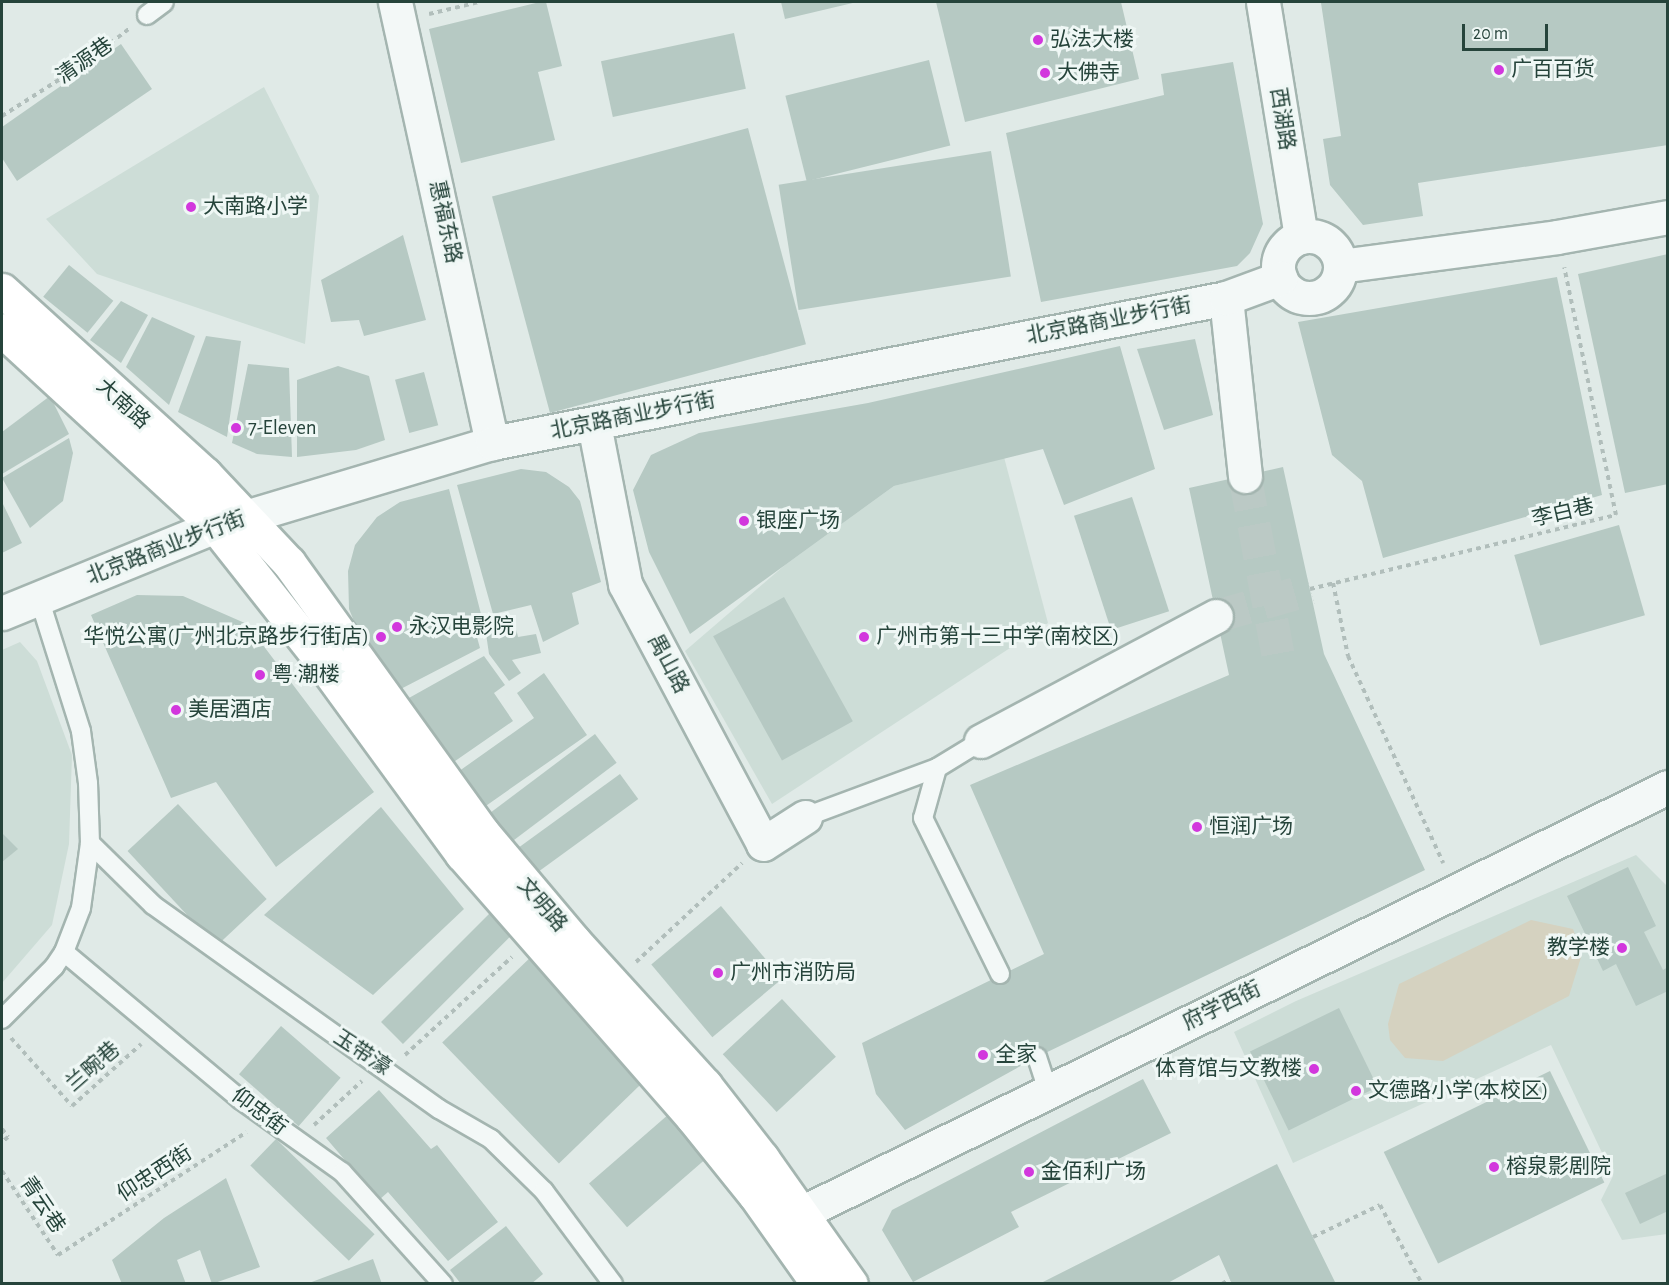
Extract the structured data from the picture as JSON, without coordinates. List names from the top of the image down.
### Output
{
  "streets": {
    "main road": ["大南路", "文明路"],
    "street": [
      "西湖路",
      "惠福东路",
      "北京路商业步行街",
      "禺山路",
      "府学西街"
    ],
    "lane": ["玉带濠", "仰忠街"],
    "path": [
      "清源巷",
      "李白巷",
      "兰畹巷",
      "仰忠西街",
      "青云巷"
    ]
  },
  "crossings": [
    ["西湖路", "北京路商业步行街"],
    ["惠福东路", "北京路商业步行街"],
    ["北京路商业步行街", "大南路"],
    ["北京路商业步行街", "禺山路"],
    ["北京路商业步行街", "文明路"],
    ["大南路", "文明路"],
    ["文明路", "府学西街"],
    ["兰畹巷", "仰忠街"],
    ["仰忠街", "仰忠西街"],
    ["仰忠西街", "青云巷"]
  ],
  "places": [
    "弘法大楼",
    "广百百货",
    "大佛寺",
    "大南路小学",
    "7-Eleven",
    "银座广场",
    "永汉电影院",
    "华悦公寓(广州北京路步行街店)",
    "广州市第十三中学(南校区)",
    "粤·潮楼",
    "美居酒店",
    "恒润广场",
    "教学楼",
    "广州市消防局",
    "全家",
    "体育馆与文教楼",
    "文德路小学(本校区)",
    "榕泉影剧院",
    "金佰利广场"
  ],
  "scale_bar": "20 m"
}
